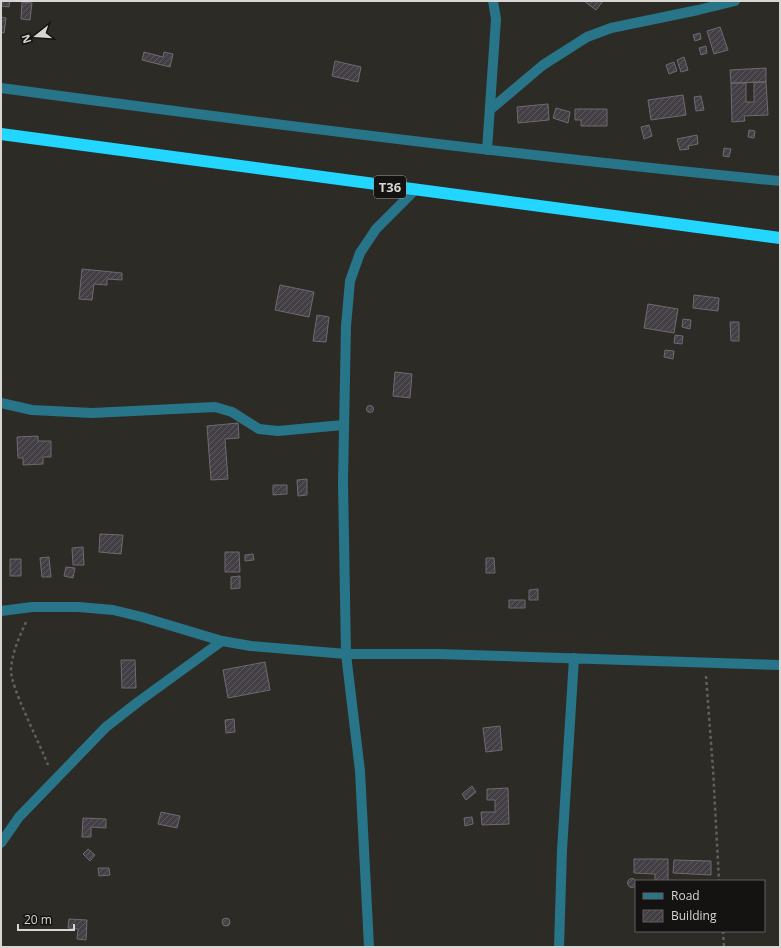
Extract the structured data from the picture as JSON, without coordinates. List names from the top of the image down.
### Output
{
  "streets": {
    "highway": ["T36"]
  },
  "legend": ["Road", "Building"],
  "scale_bar": "20 m",
  "north": "left"
}
